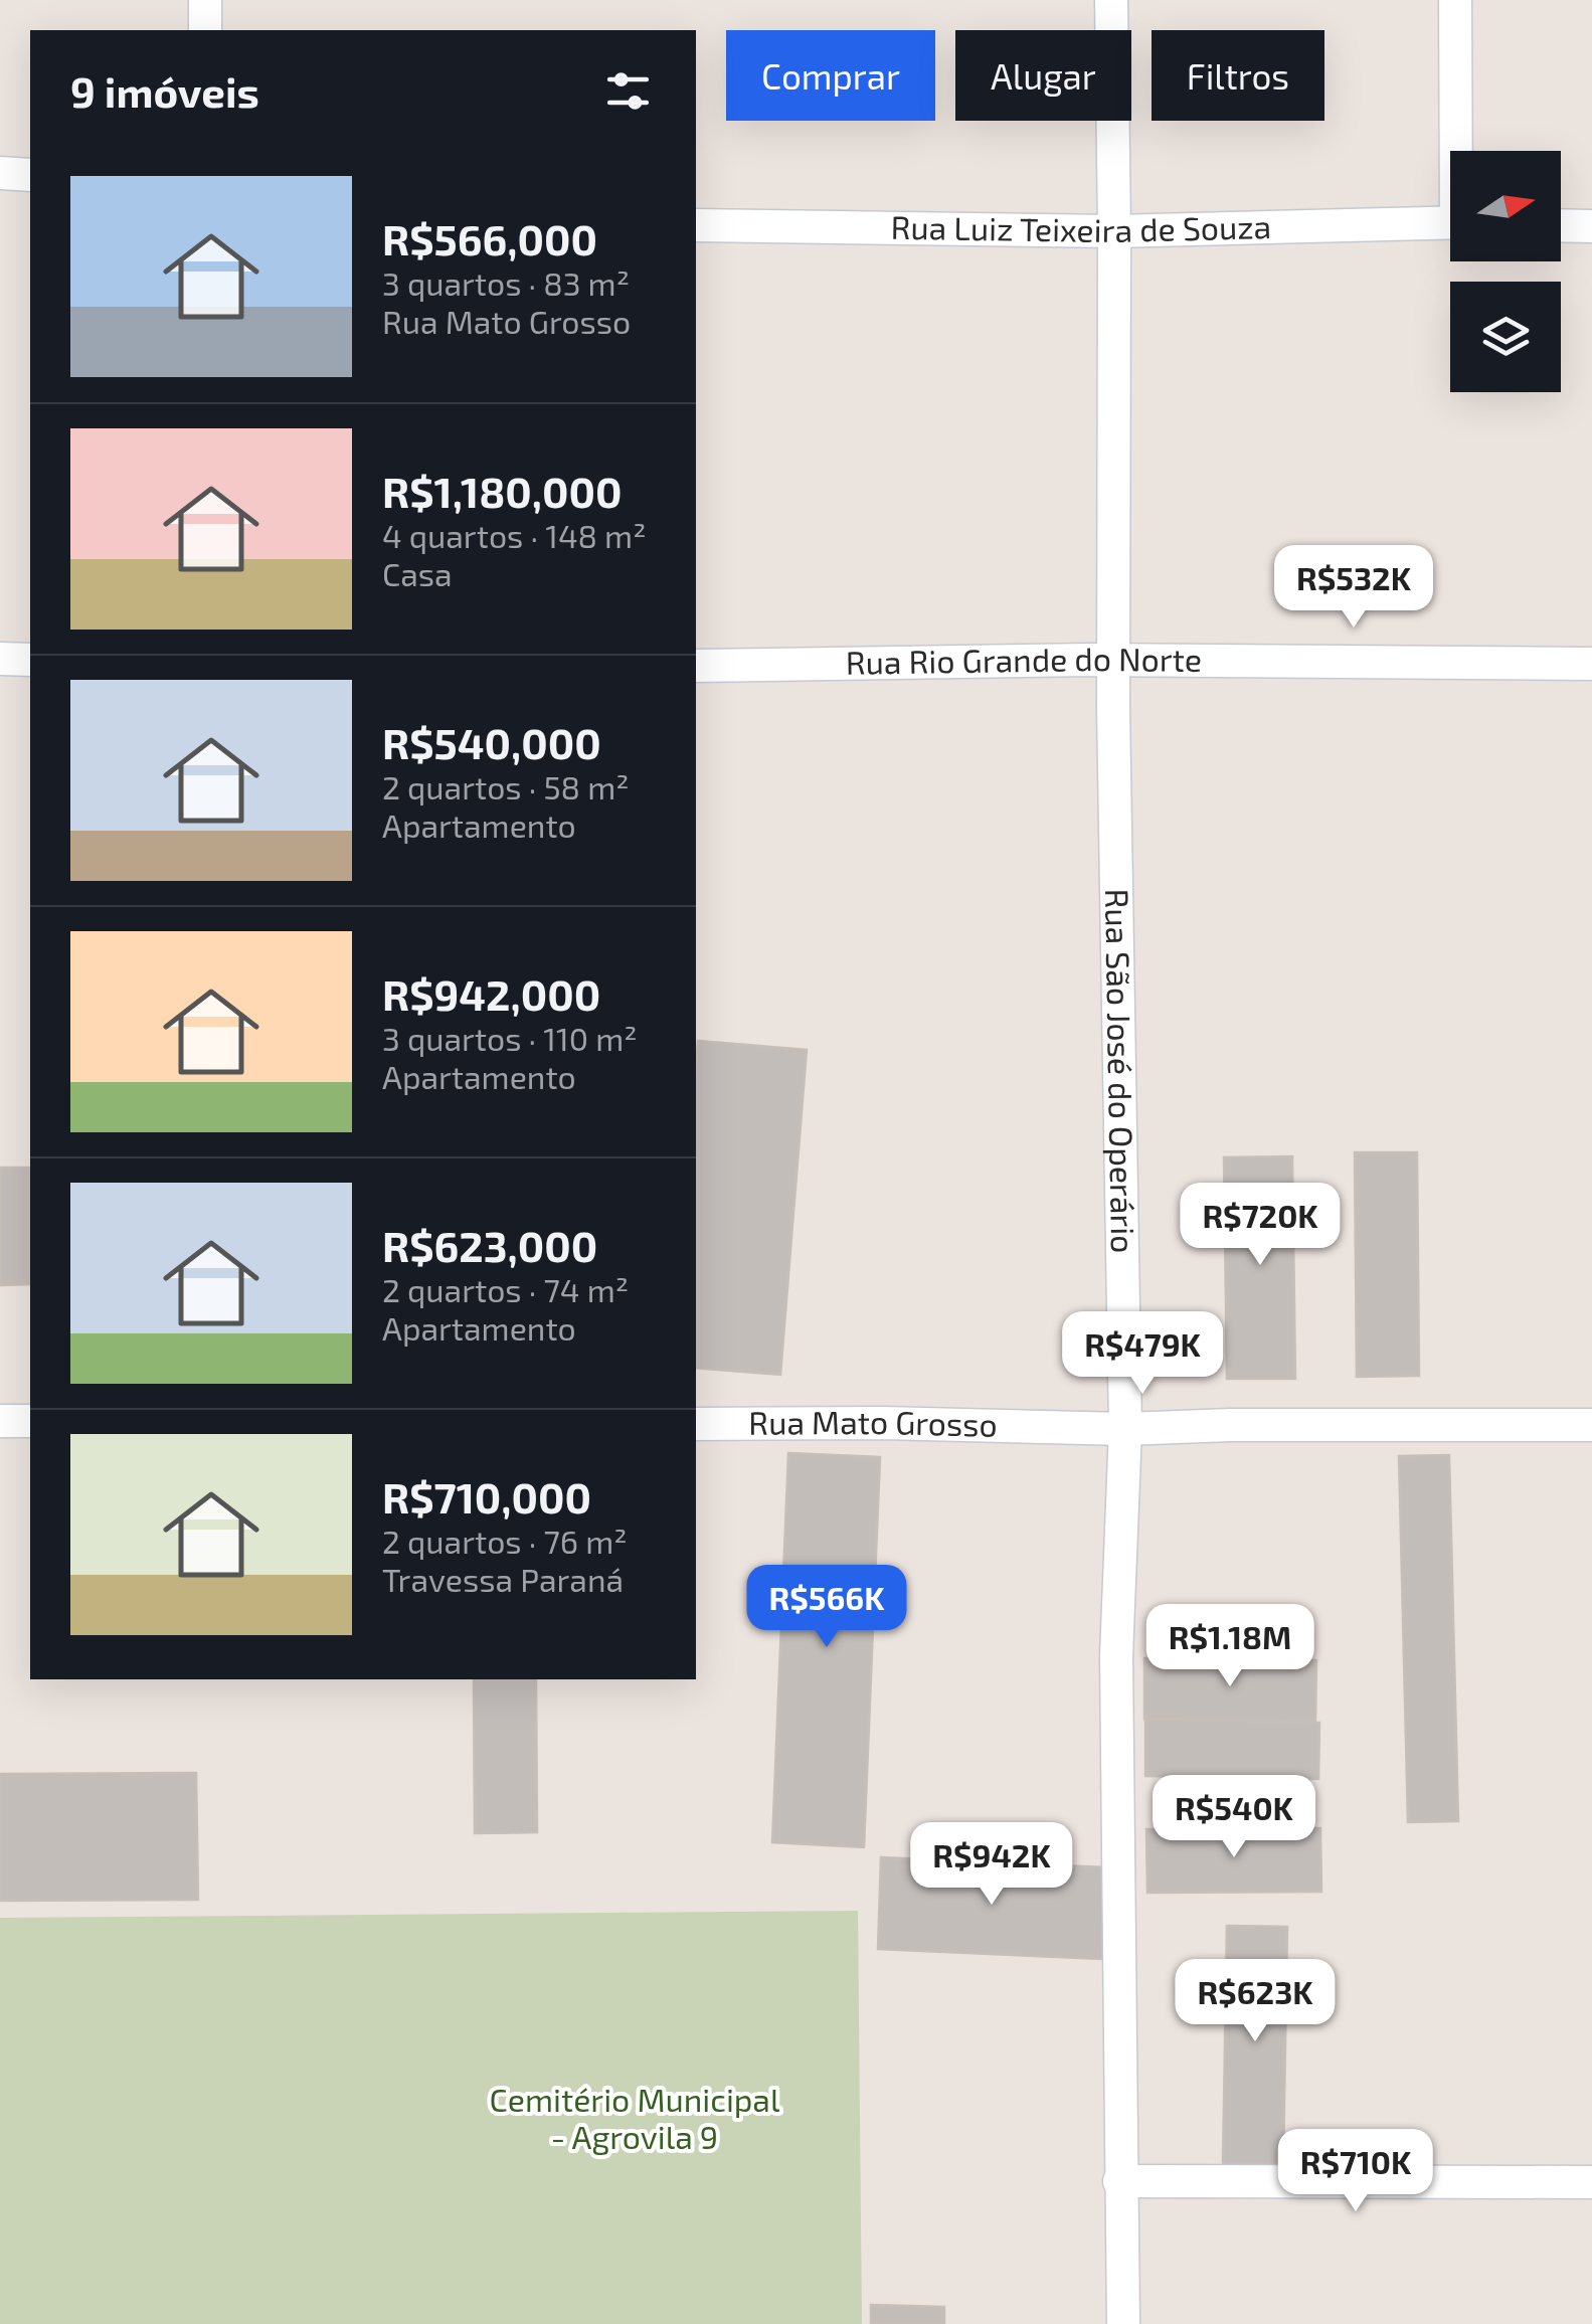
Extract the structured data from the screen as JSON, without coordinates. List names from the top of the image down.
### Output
{
  "streets": {
    "street": [
      "Rua Luiz Teixeira de Souza",
      "Rua Rio Grande do Norte",
      "Rua São José do Operário",
      "Rua Mato Grosso"
    ]
  },
  "crossings": [
    ["Rua Luiz Teixeira de Souza", "Rua São José do Operário"],
    ["Rua Rio Grande do Norte", "Rua São José do Operário"],
    ["Rua São José do Operário", "Rua Mato Grosso"]
  ],
  "parks": ["Cemitério Municipal - Agrovila 9"],
  "north": "right",
  "page": {
    "chip": ["Comprar", "Alugar", "Filtros"],
    "heading": "9 imóveis",
    "list": [
      {
        "name": "R$566,000",
        "note": "3 quartos · 83 m² · Rua Mato Grosso"
      },
      {
        "name": "R$1,180,000",
        "note": "4 quartos · 148 m² · Casa"
      },
      {
        "name": "R$540,000",
        "note": "2 quartos · 58 m² · Apartamento"
      },
      {
        "name": "R$942,000",
        "note": "3 quartos · 110 m² · Apartamento"
      },
      {
        "name": "R$623,000",
        "note": "2 quartos · 74 m² · Apartamento"
      },
      {
        "name": "R$710,000",
        "note": "2 quartos · 76 m² · Travessa Paraná"
      }
    ],
    "price": [
      "R$532K",
      "R$720K",
      "R$479K",
      "R$566K",
      "R$1.18M",
      "R$540K",
      "R$942K",
      "R$623K",
      "R$710K"
    ]
  }
}
